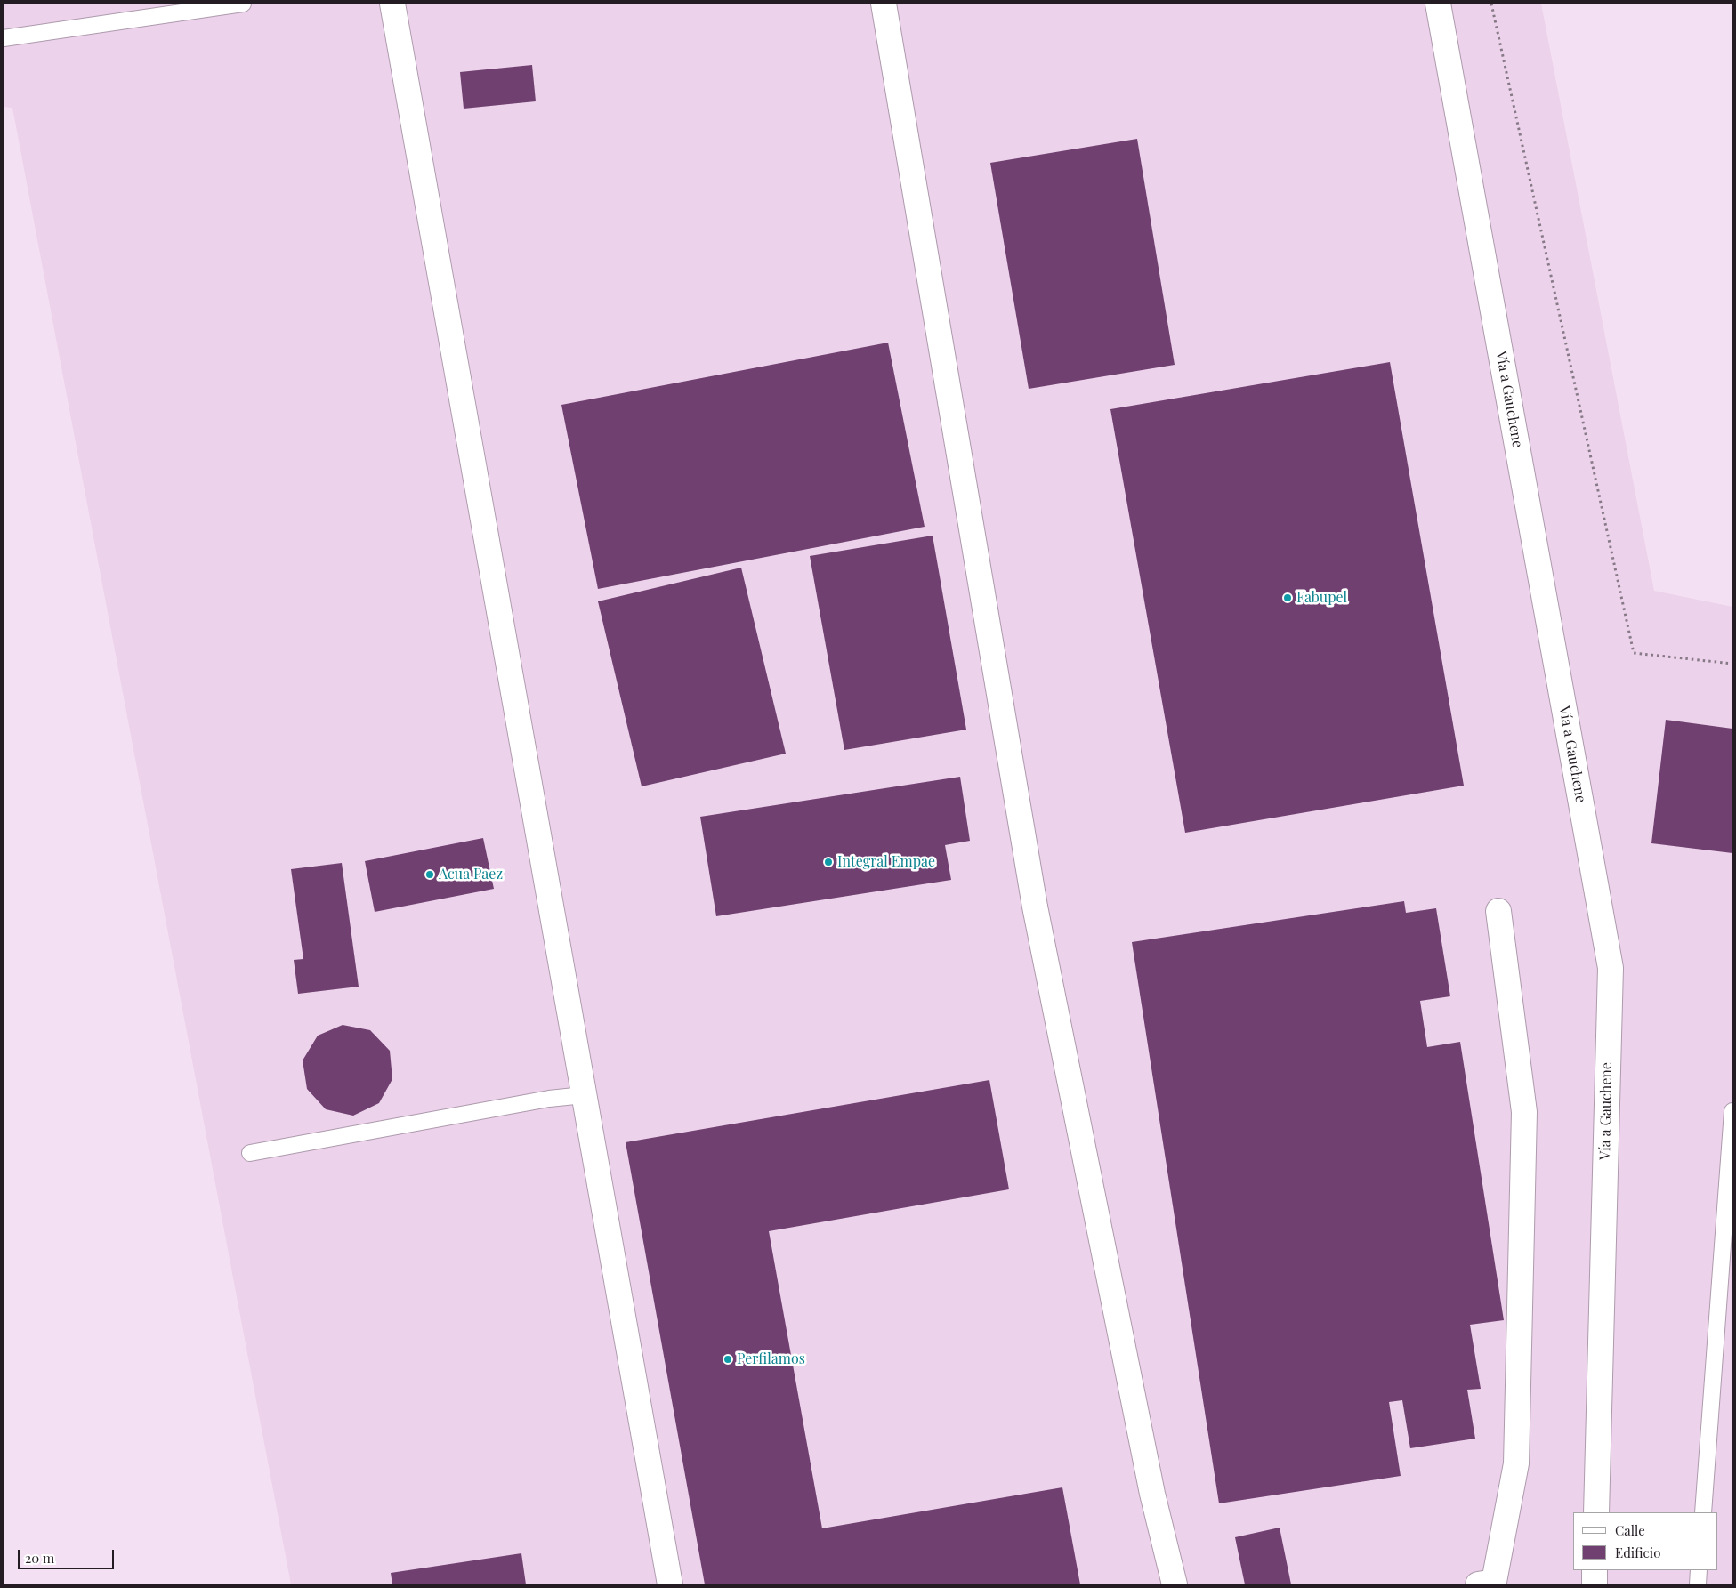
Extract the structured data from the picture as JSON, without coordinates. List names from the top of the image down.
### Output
{
  "streets": {
    "street": ["Vía a Gauchene"]
  },
  "places": [
    "Fabupel",
    "Integral Empae",
    "Acua Paez",
    "Perfilamos"
  ],
  "legend": ["Calle", "Edificio"],
  "scale_bar": "20 m"
}
